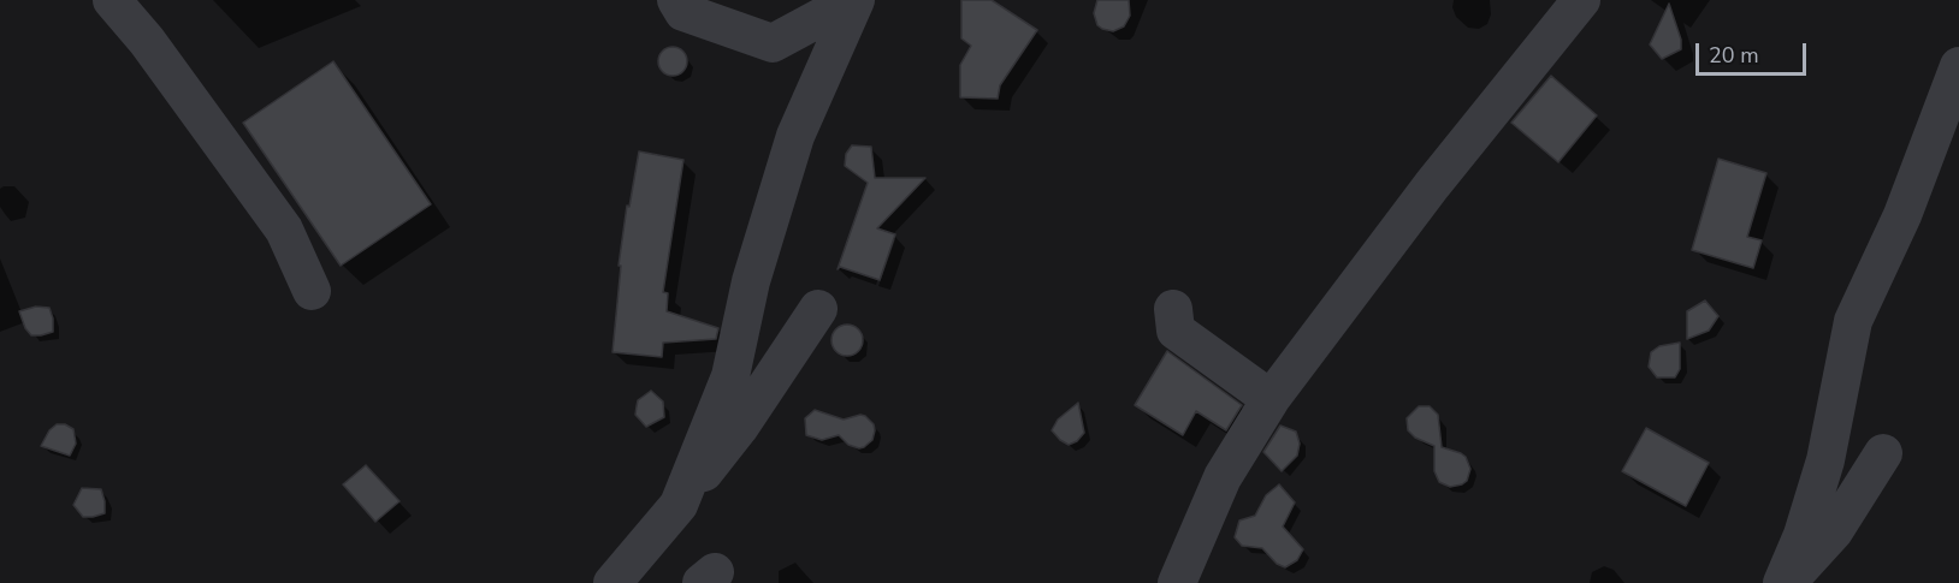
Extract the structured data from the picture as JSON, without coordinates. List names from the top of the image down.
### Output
{
  "scale_bar": "20 m"
}
